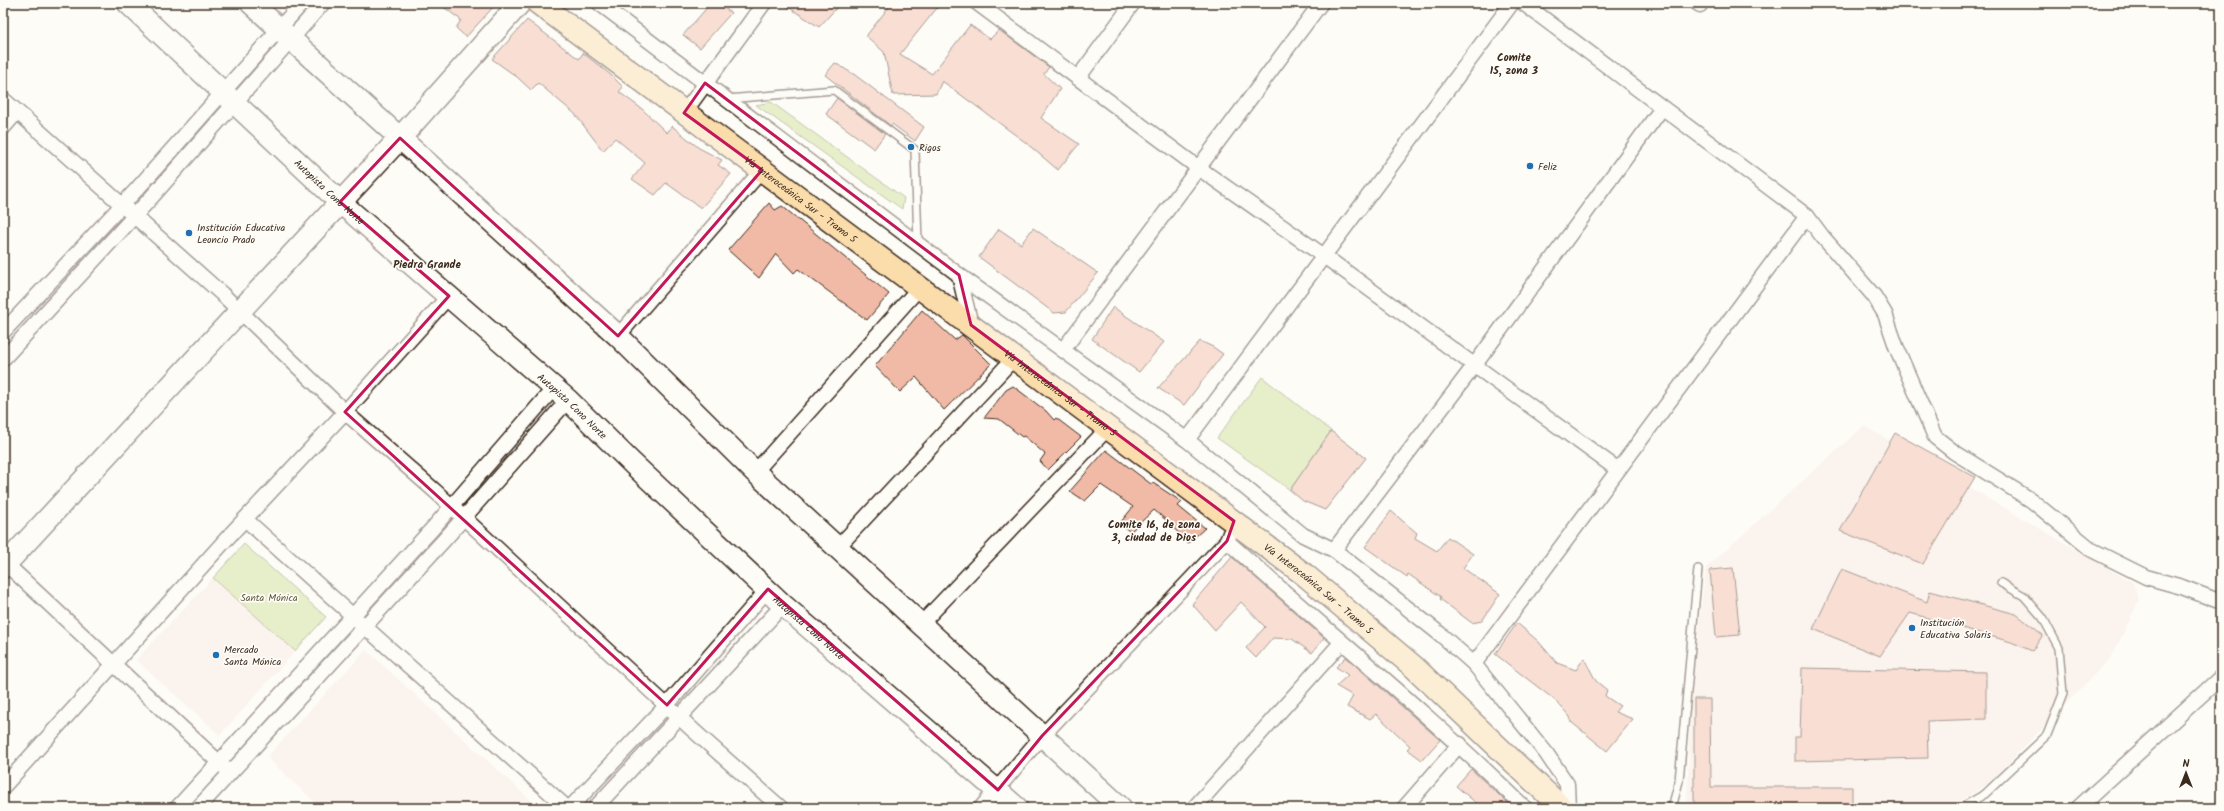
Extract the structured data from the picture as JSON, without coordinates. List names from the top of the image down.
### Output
{
  "streets": {
    "highway": ["Vía Interoceánica Sur - Tramo 5"],
    "main road": ["Autopista Cono Norte"]
  },
  "districts": ["Comite 15, zona 3", "Piedra Grande", "Comite 16, de zona 3, ciudad de Dios"],
  "parks": ["Santa Mónica"],
  "places": [
    "Rigos",
    "Feliz",
    "Institución Educativa Leoncio Prado",
    "Institución Educativa Solaris",
    "Mercado Santa Mónica"
  ],
  "north": "top"
}
